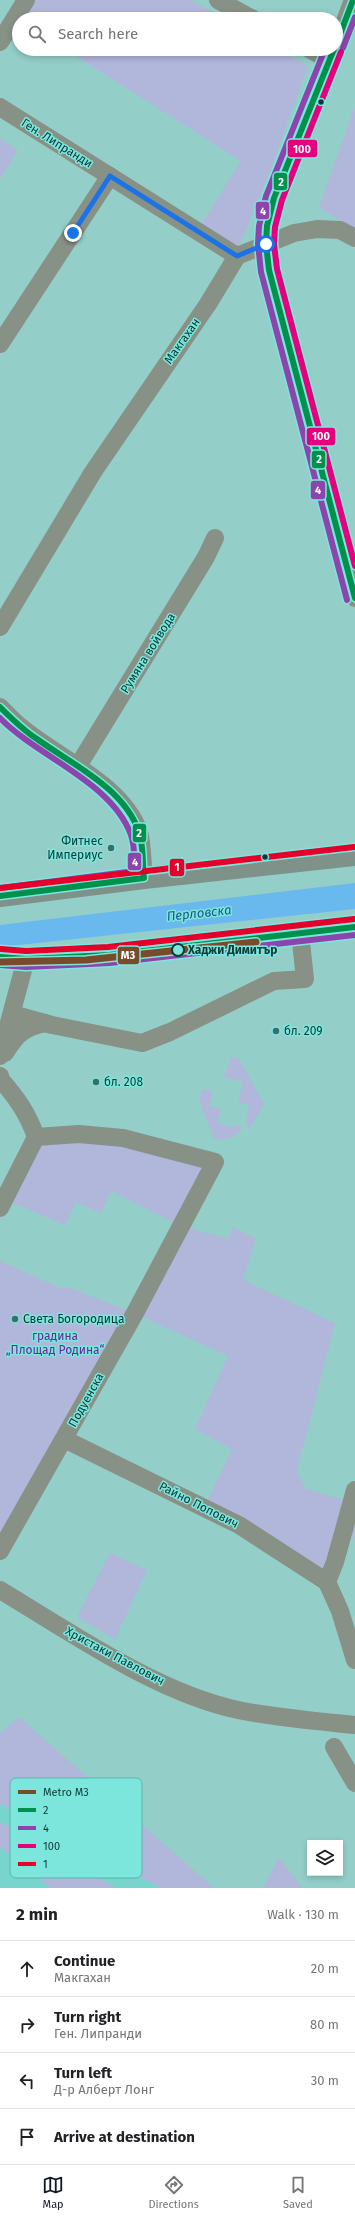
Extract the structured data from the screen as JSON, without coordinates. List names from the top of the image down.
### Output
{
  "streets": {
    "street": [
      "Ген. Липранди",
      "Макгахан",
      "Румяна войвода",
      "Подуенска",
      "Райно Попович",
      "Христаки Павлович"
    ]
  },
  "crossings": [
    ["Ген. Липранди", "Макгахан"],
    ["Подуенска", "Райно Попович"]
  ],
  "water": ["Перловска"],
  "parks": ["градина „Площад Родина“"],
  "places": [
    "Фитнес Империус",
    "Хаджи Димитър",
    "бл. 209",
    "бл. 208",
    "Света Богородица"
  ],
  "lines": [
    "transit line 2",
    "transit line 4",
    "transit line 100",
    "transit line 1",
    "metro line M3"
  ],
  "legend": [
    "Metro M3",
    "2",
    "4",
    "100",
    "1"
  ],
  "page": {
    "search": "Search here",
    "heading": ["2 min", "Walk · 130 m"],
    "list": [
      ["Continue", "Макгахан", "20 m"],
      ["Turn right", "Ген. Липранди", "80 m"],
      ["Turn left", "Д-р Алберт Лонг", "30 m"],
      "Arrive at destination"
    ],
    "nav": ["Map", "Directions", "Saved"]
  }
}
